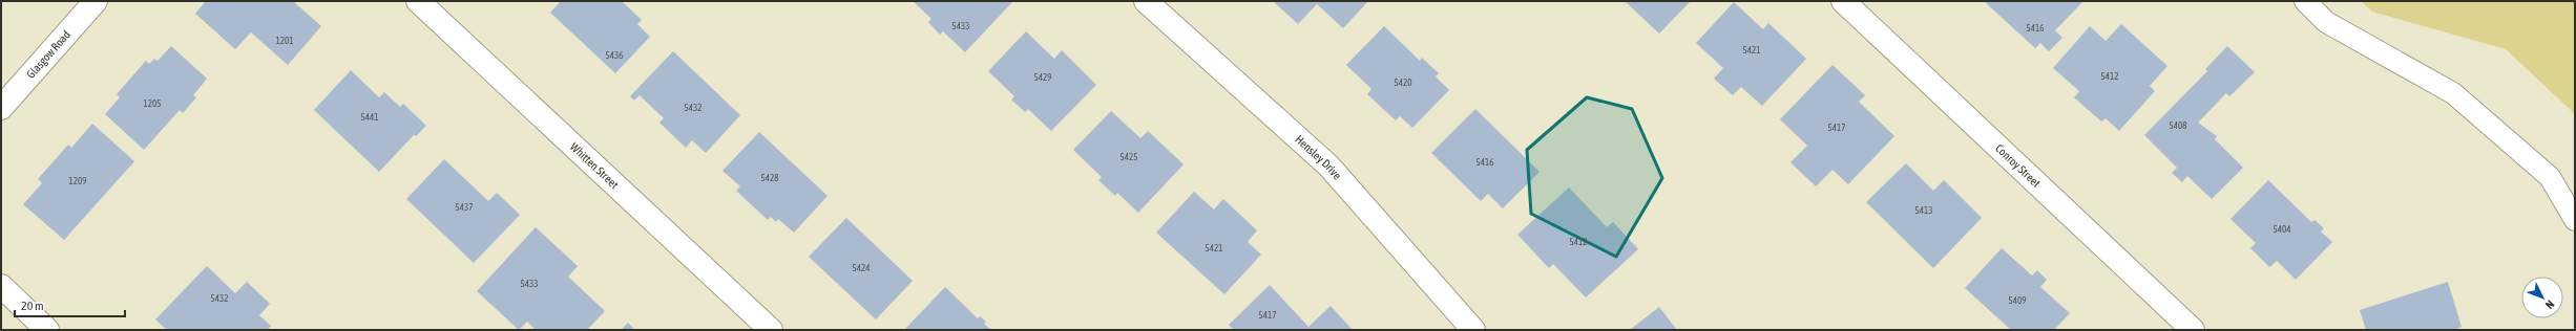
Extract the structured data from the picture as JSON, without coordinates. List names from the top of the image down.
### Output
{
  "streets": {
    "street": [
      "Glasgow Road",
      "Hensley Drive",
      "Whitten Street",
      "Conroy Street"
    ]
  },
  "house_numbers": [
    "5433",
    "5416",
    "1201",
    "5421",
    "5436",
    "5412",
    "5429",
    "5420",
    "1205",
    "5432",
    "5441",
    "5408",
    "5417",
    "5425",
    "5416",
    "5428",
    "1209",
    "5437",
    "5413",
    "5404",
    "5412",
    "5421",
    "5424",
    "5433",
    "5432",
    "5409",
    "5417"
  ],
  "scale_bar": "20 m",
  "north": "bottom right"
}
